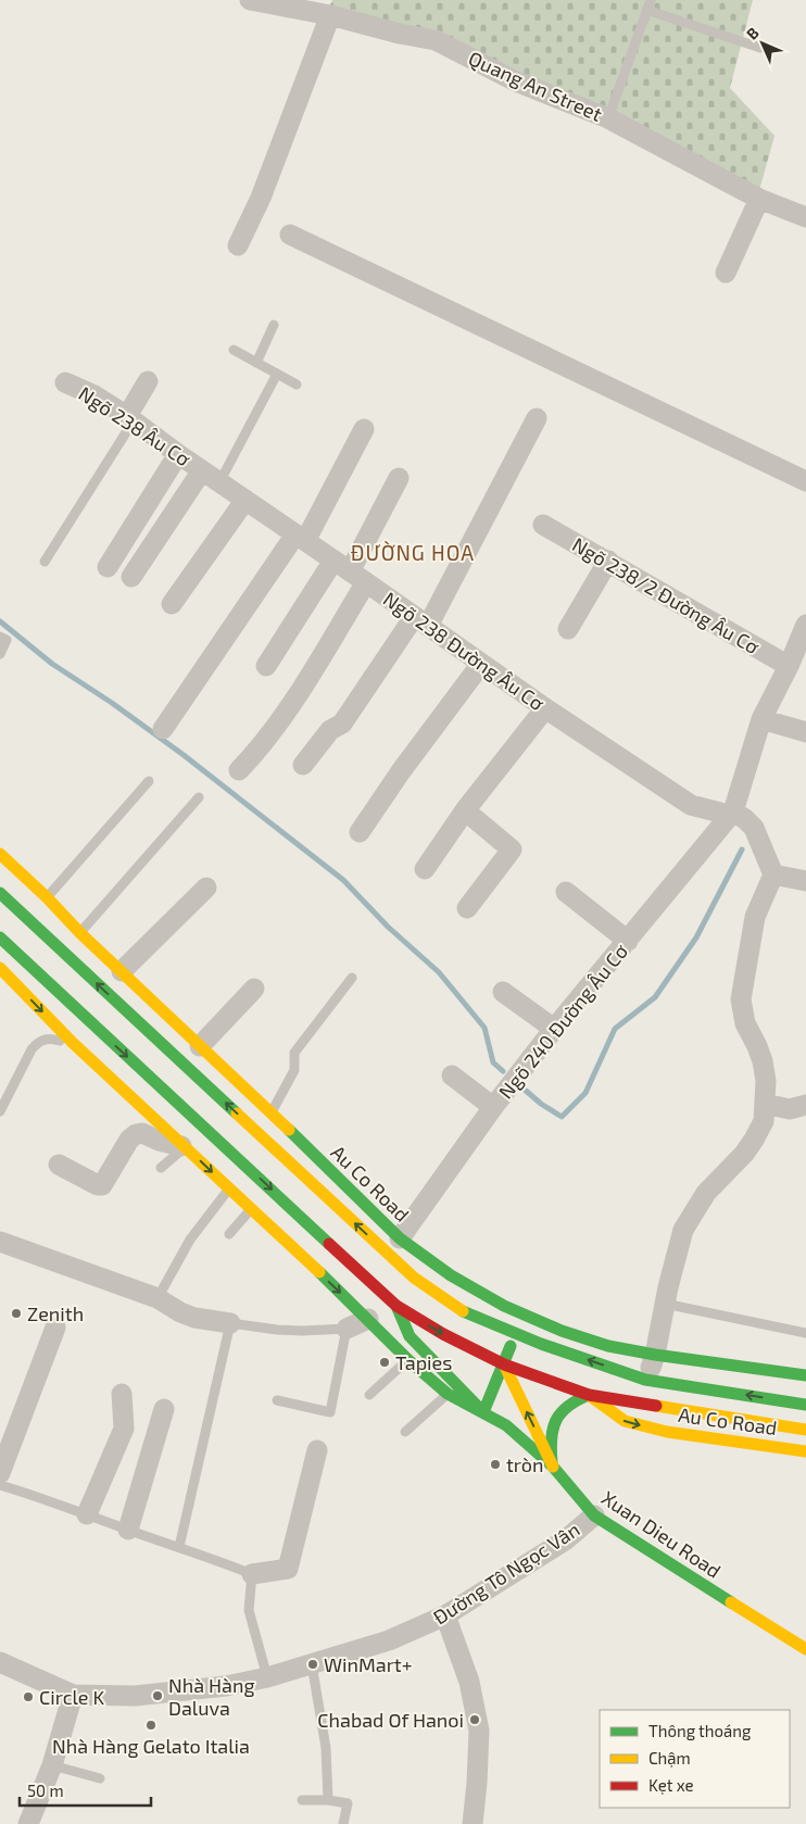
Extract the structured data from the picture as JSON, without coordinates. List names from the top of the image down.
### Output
{
  "streets": {
    "main road": ["Au Co Road", "Xuan Dieu Road"],
    "street": [
      "Quang An Street",
      "Ngõ 238 Âu Cơ",
      "Ngõ 238/2 Đường Âu Cơ",
      "Ngõ 238 Đường Âu Cơ",
      "Ngõ 240 Đường Âu Cơ",
      "Đường Tô Ngọc Vân"
    ]
  },
  "crossings": [
    ["Ngõ 238 Âu Cơ", "Ngõ 238 Đường Âu Cơ"],
    ["Ngõ 238 Đường Âu Cơ", "Ngõ 240 Đường Âu Cơ"],
    ["Ngõ 240 Đường Âu Cơ", "Au Co Road"],
    ["Xuan Dieu Road", "Đường Tô Ngọc Vân"]
  ],
  "districts": ["ĐƯỜNG HOA"],
  "places": [
    "Zenith",
    "Tapies",
    "tròn",
    "WinMart+",
    "Nhà Hàng Daluva",
    "Circle K",
    "Chabad Of Hanoi",
    "Nhà Hàng Gelato Italia"
  ],
  "legend": ["Thông thoáng", "Chậm", "Kẹt xe"],
  "scale_bar": "50 m",
  "north": "top left"
}
